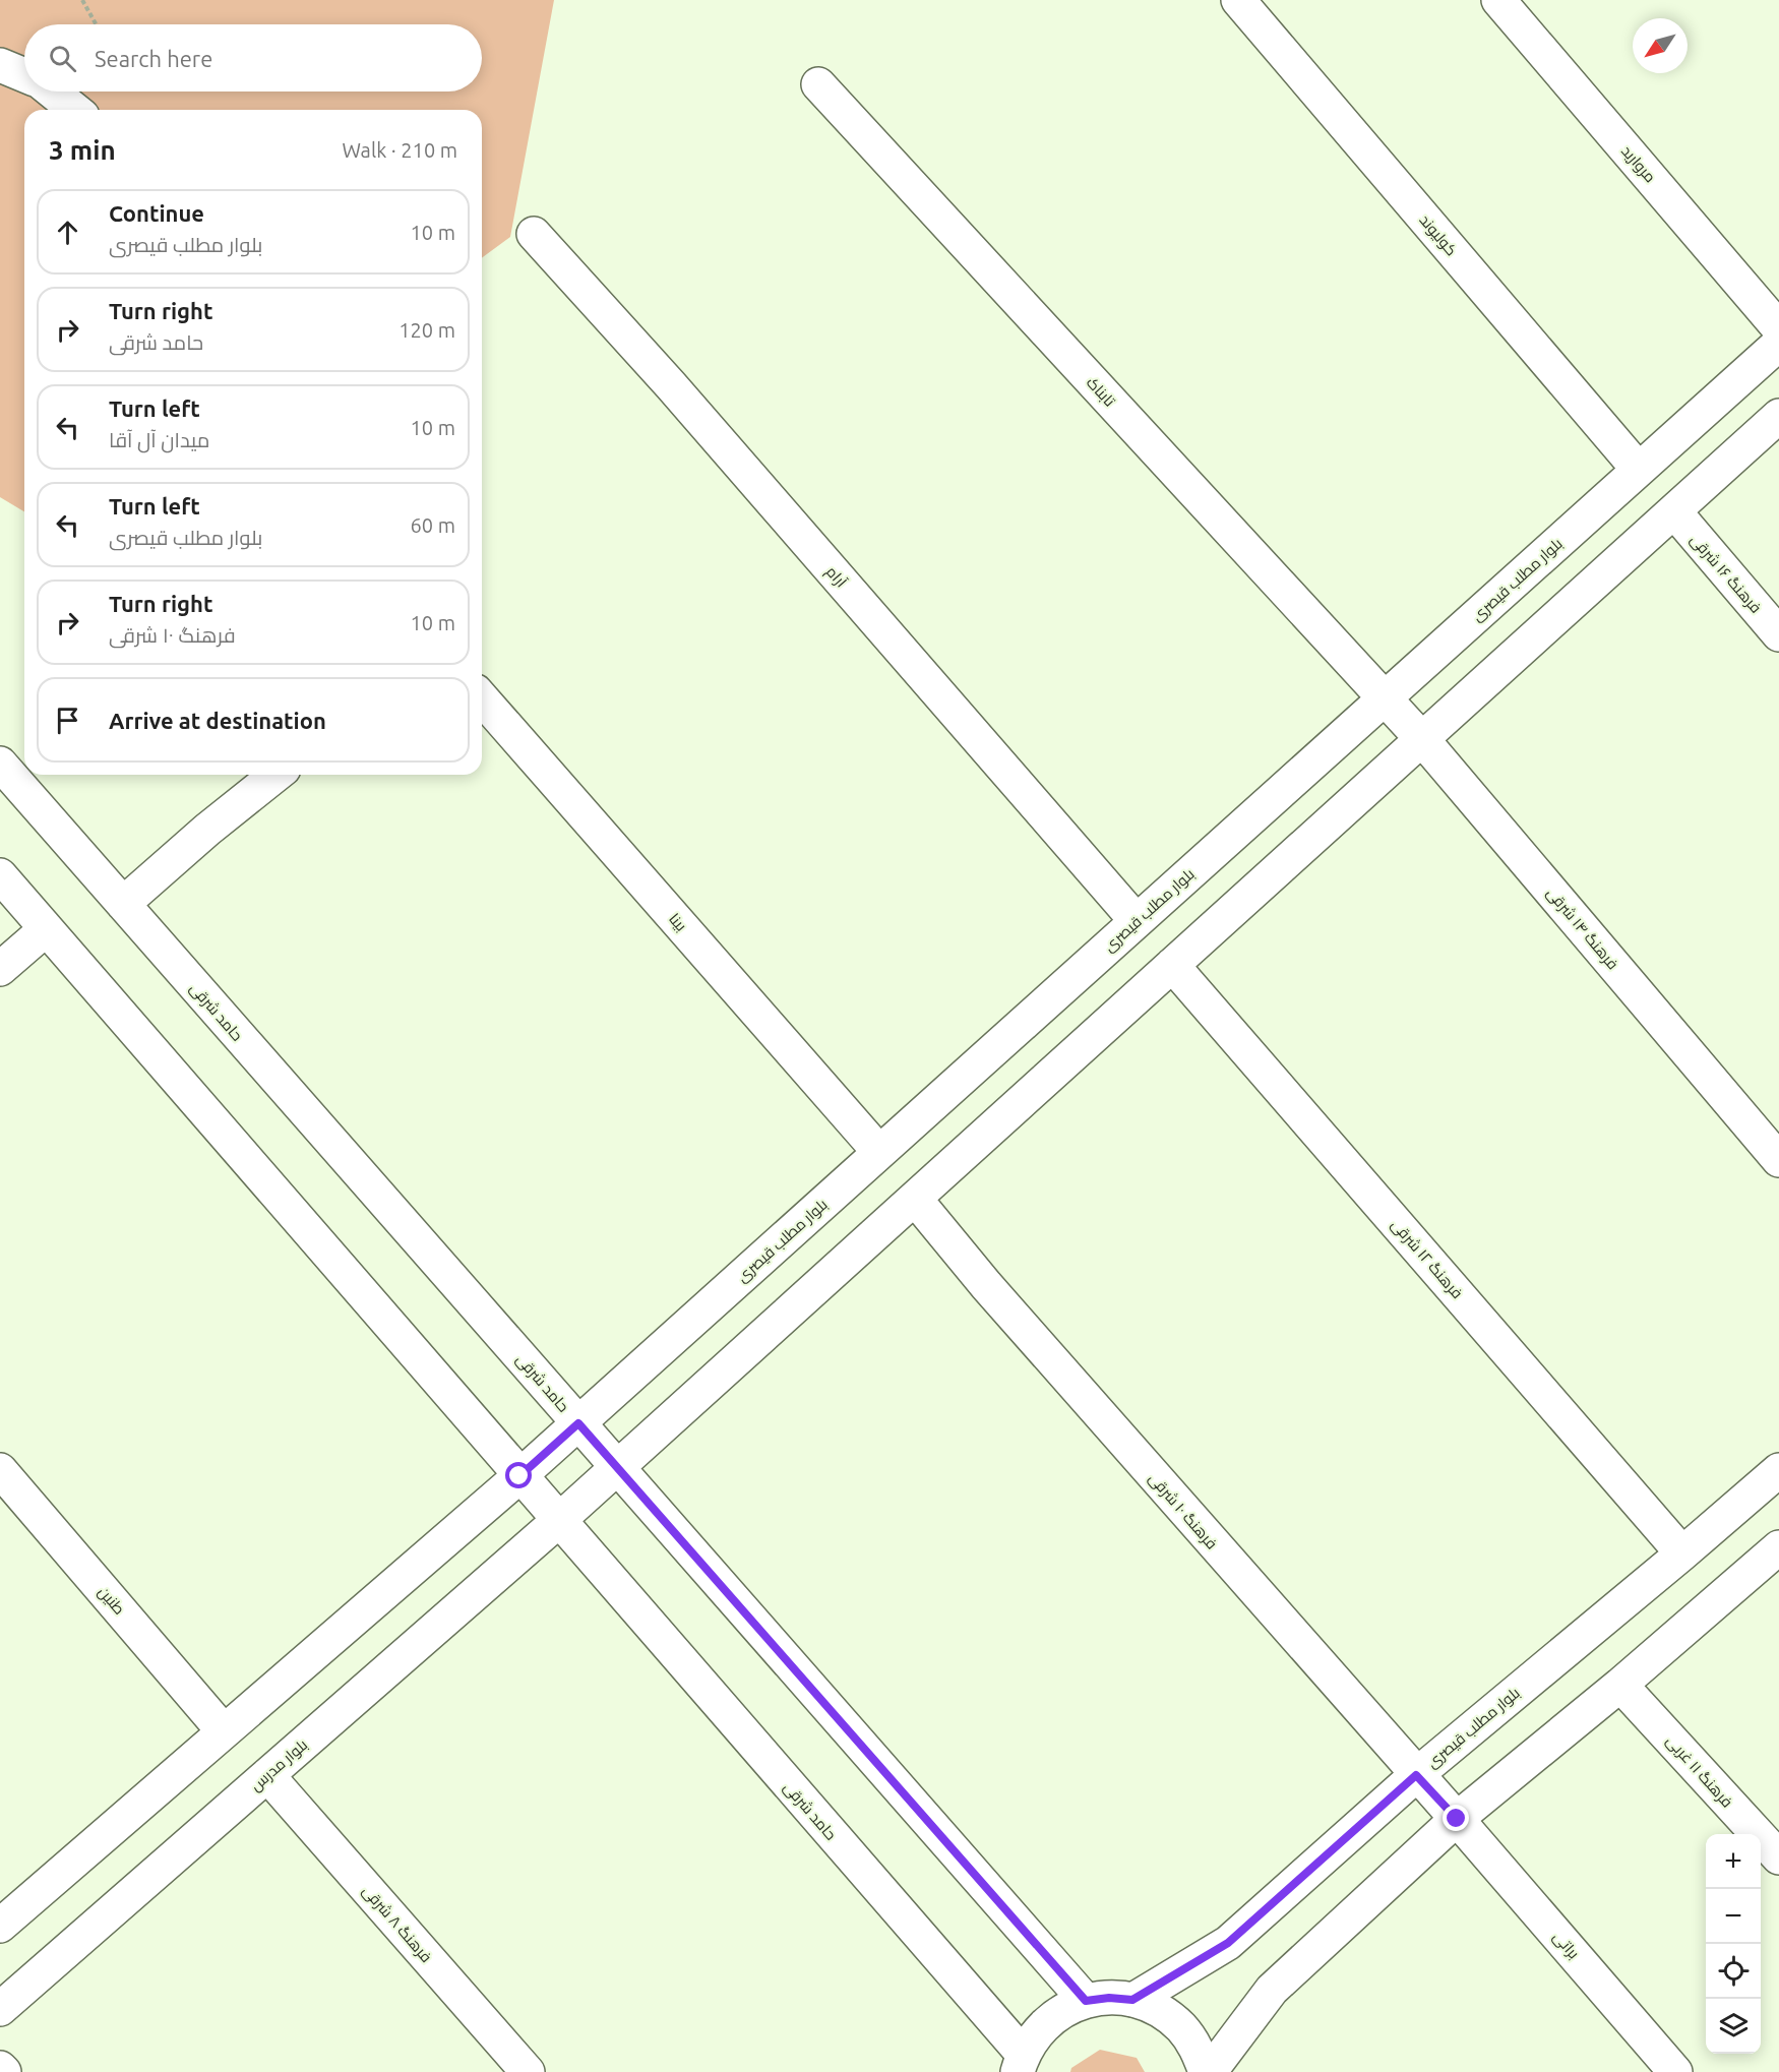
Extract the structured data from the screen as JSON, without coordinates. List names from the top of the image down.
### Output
{
  "streets": {
    "street": [
      "مروارید",
      "کولیوند",
      "تابناک",
      "فرهنگ ۱۶ شرقی",
      "آرام",
      "بلوار مطلب قیصری",
      "بینا",
      "فرهنگ ۱۴ شرقی",
      "حامد شرقی",
      "فرهنگ ۱۲ شرقی",
      "فرهنگ ۱۰ شرقی",
      "طنین",
      "بلوار مدرس",
      "فرهنگ ۱۱ غربی",
      "فرهنگ ۸ شرقی",
      "براتی"
    ]
  },
  "crossings": [
    ["کولیوند", "بلوار مطلب قیصری"],
    ["تابناک", "بلوار مطلب قیصری"],
    ["تابناک", "فرهنگ ۱۴ شرقی"],
    ["آرام", "بلوار مطلب قیصری"],
    ["بلوار مطلب قیصری", "بینا"],
    ["بلوار مطلب قیصری", "فرهنگ ۱۴ شرقی"],
    ["بلوار مطلب قیصری", "حامد شرقی"],
    ["بلوار مطلب قیصری", "فرهنگ ۱۲ شرقی"],
    ["بلوار مطلب قیصری", "فرهنگ ۱۰ شرقی"],
    ["حامد شرقی", "بلوار مدرس"],
    ["فرهنگ ۱۰ شرقی", "براتی"],
    ["بلوار مدرس", "فرهنگ ۸ شرقی"]
  ],
  "north": "bottom left",
  "page": {
    "search": "Search here",
    "heading": ["3 min", "Walk · 210 m"],
    "list": [
      ["Continue", "بلوار مطلب قیصری", "10 m"],
      ["Turn right", "حامد شرقی", "120 m"],
      ["Turn left", "میدان آل آقا", "10 m"],
      ["Turn left", "بلوار مطلب قیصری", "60 m"],
      ["Turn right", "فرهنگ ۱۰ شرقی", "10 m"],
      "Arrive at destination"
    ],
    "map_buttons": ["+", "−"]
  }
}
